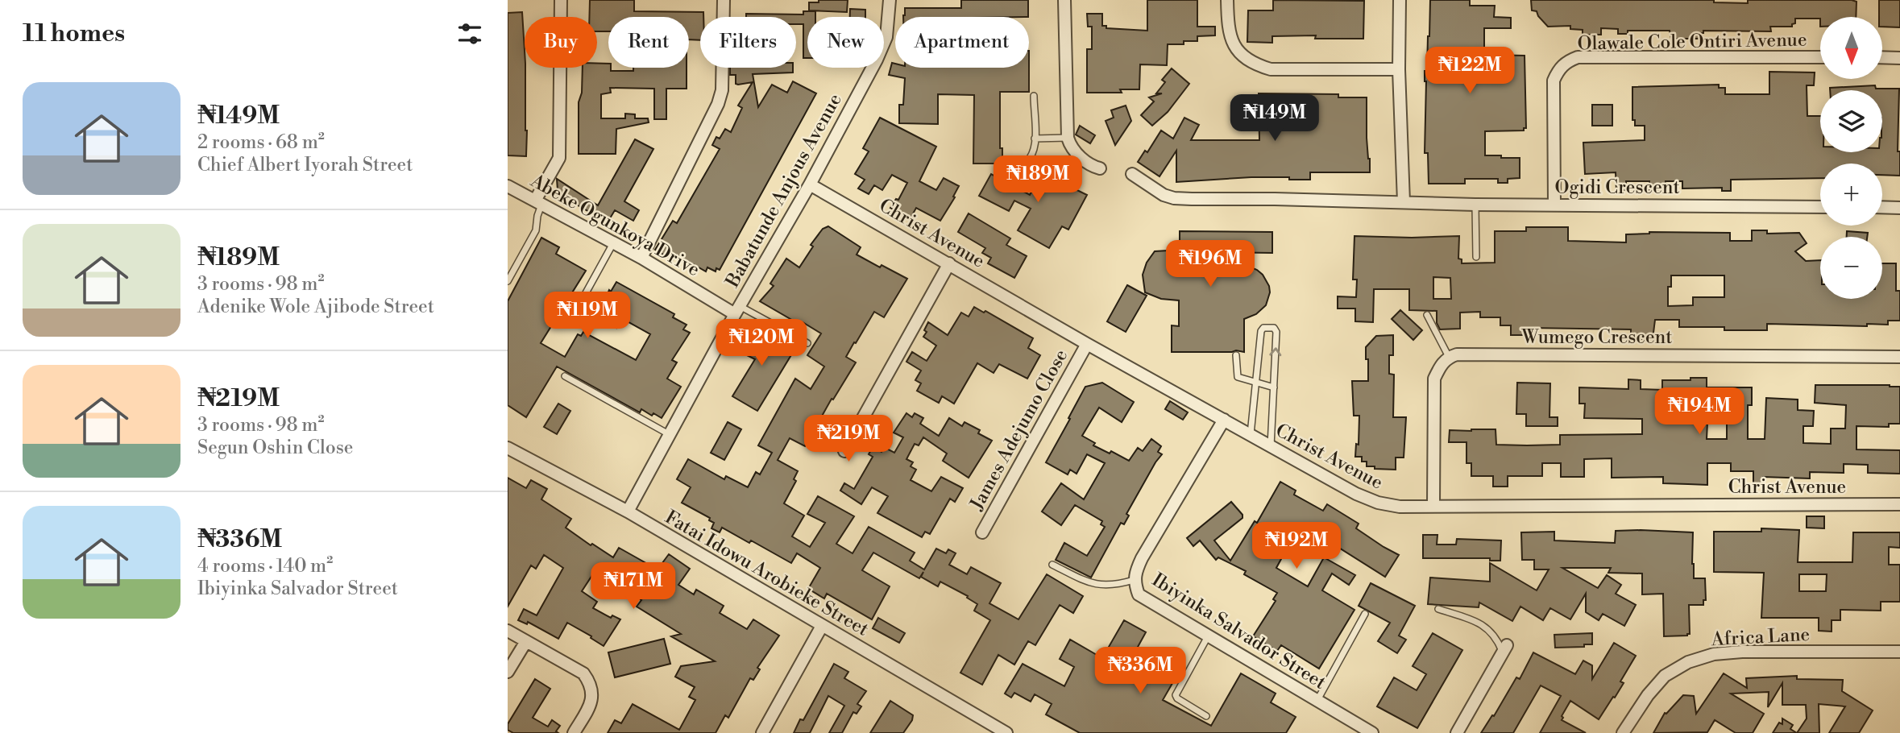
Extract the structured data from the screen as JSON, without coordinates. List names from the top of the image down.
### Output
{
  "streets": {
    "street": [
      "Olawale Cole Ontiri Avenue",
      "Ogidi Crescent",
      "Babatunde Anjous Avenue",
      "Abeke Ogunkoya Drive",
      "Christ Avenue",
      "Wumego Crescent",
      "James Adejumo Close",
      "Fatai Idowu Arobieke Street",
      "Ibiyinka Salvador Street",
      "Africa Lane"
    ]
  },
  "crossings": [
    ["Olawale Cole Ontiri Avenue", "Ogidi Crescent"],
    ["Babatunde Anjous Avenue", "Abeke Ogunkoya Drive"],
    ["Babatunde Anjous Avenue", "Christ Avenue"],
    ["Babatunde Anjous Avenue", "Fatai Idowu Arobieke Street"],
    ["Christ Avenue", "James Adejumo Close"],
    ["Christ Avenue", "Ibiyinka Salvador Street"]
  ],
  "north": "bottom",
  "page": {
    "heading": "11 homes",
    "map_buttons": ["+", "−"],
    "chip": [
      "Buy",
      "Rent",
      "Filters",
      "New",
      "Apartment"
    ],
    "price": [
      "₦122M",
      "₦149M",
      "₦189M",
      "₦196M",
      "₦119M",
      "₦120M",
      "₦194M",
      "₦219M",
      "₦192M",
      "₦171M",
      "₦336M"
    ],
    "list": [
      {
        "name": "₦149M",
        "note": "2 rooms · 68 m² · Chief Albert Iyorah Street"
      },
      {
        "name": "₦189M",
        "note": "3 rooms · 98 m² · Adenike Wole Ajibode Street"
      },
      {
        "name": "₦219M",
        "note": "3 rooms · 98 m² · Segun Oshin Close"
      },
      {
        "name": "₦336M",
        "note": "4 rooms · 140 m² · Ibiyinka Salvador Street"
      }
    ]
  }
}
